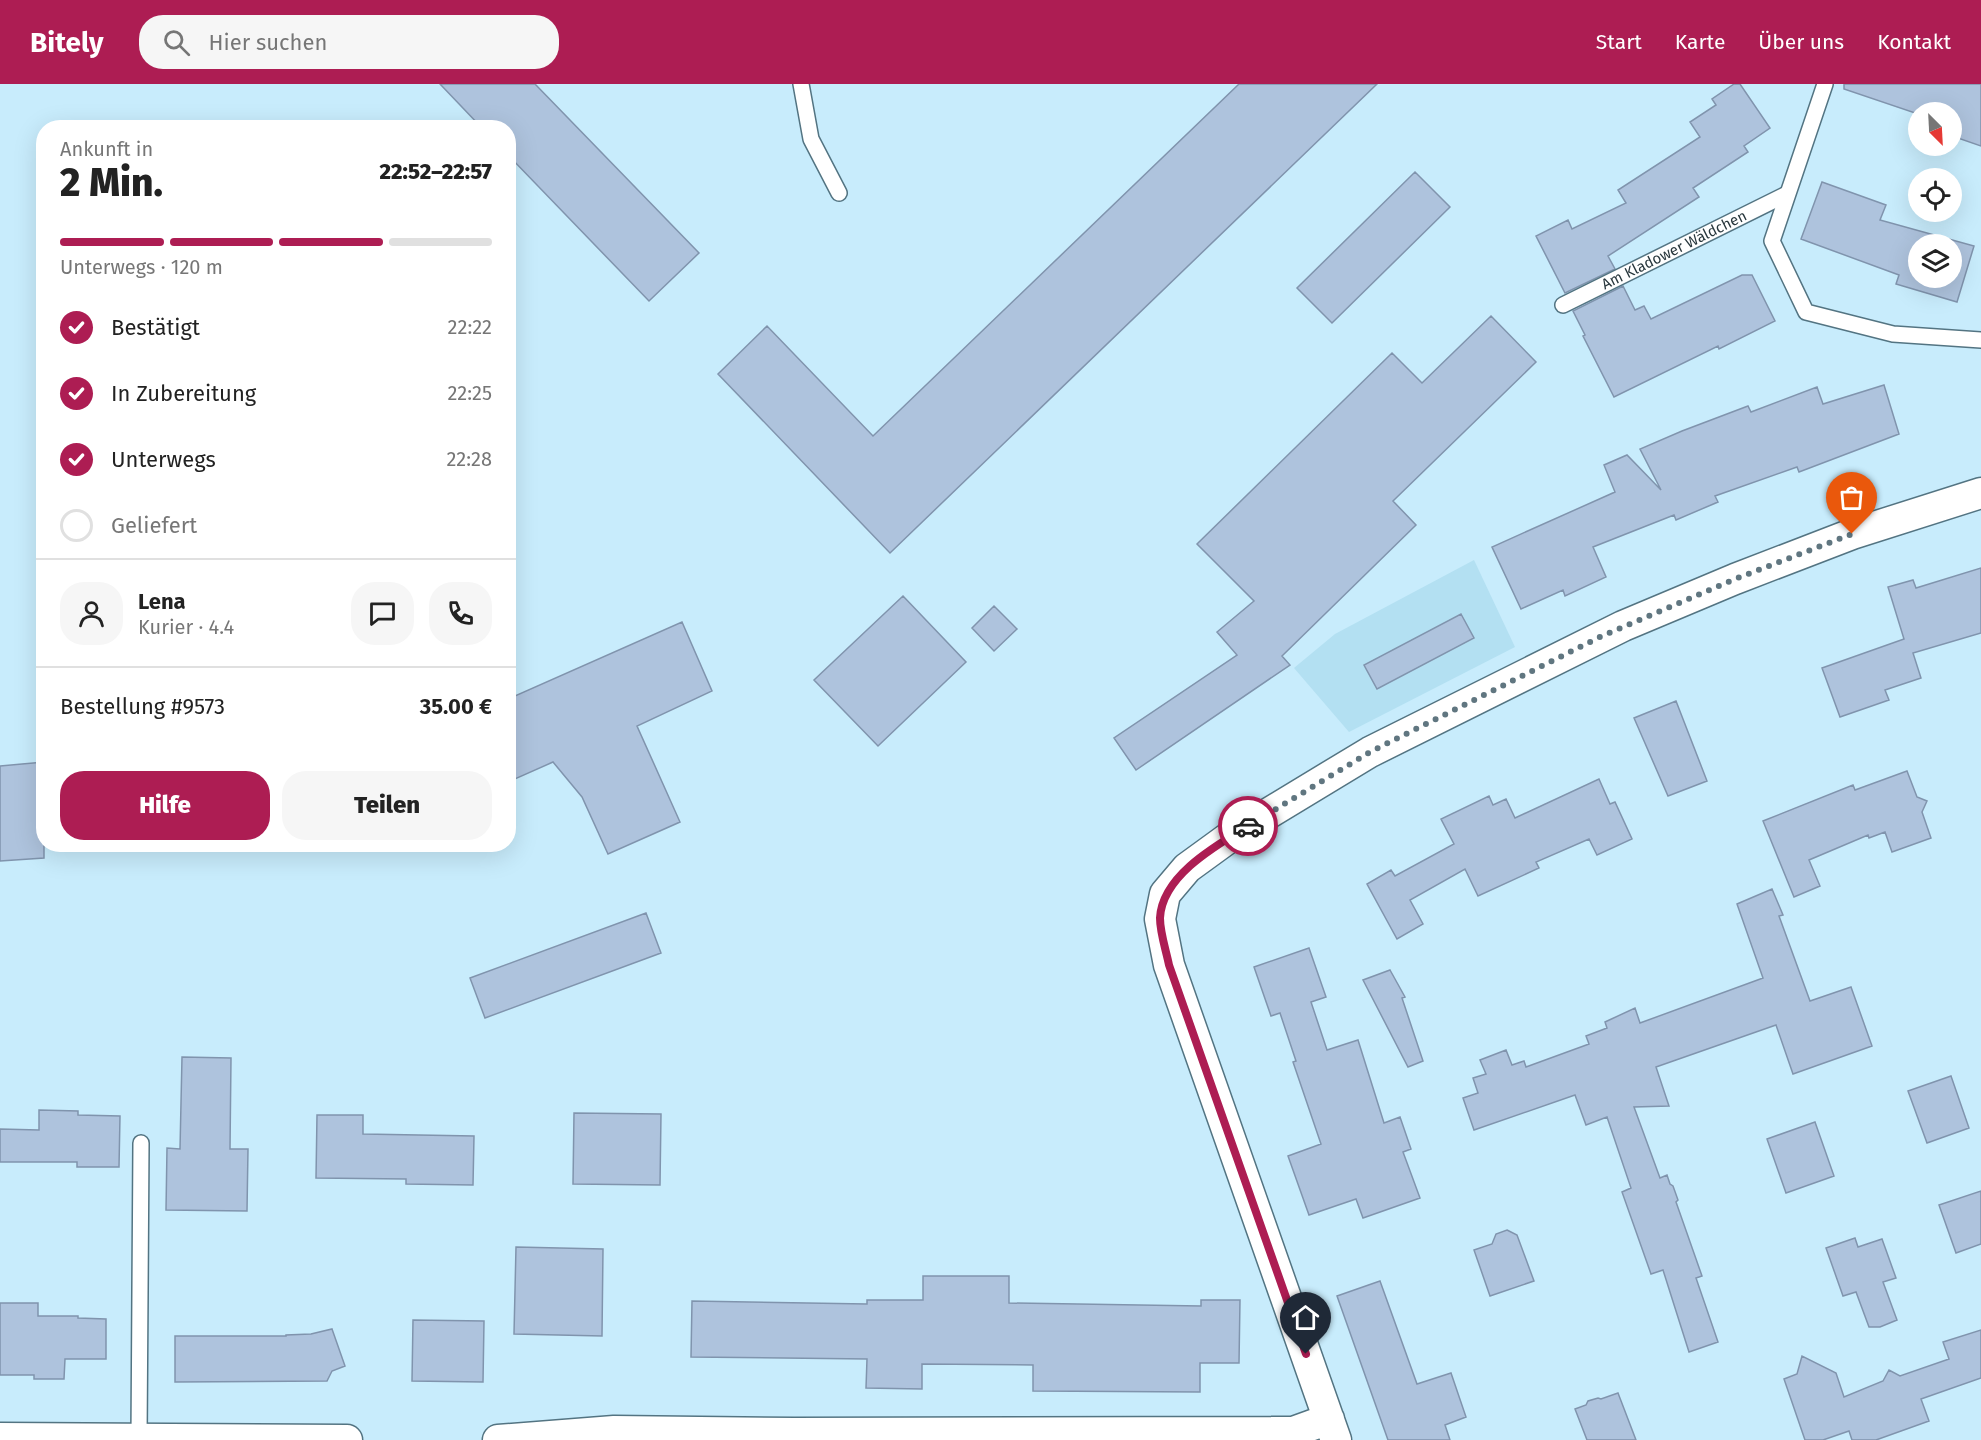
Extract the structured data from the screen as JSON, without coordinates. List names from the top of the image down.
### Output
{
  "streets": {
    "lane": ["Am Kladower Wäldchen"]
  },
  "north": "bottom right",
  "page": {
    "header": "Bitely",
    "search": "Hier suchen",
    "nav": [
      "Start",
      "Karte",
      "Über uns",
      "Kontakt"
    ],
    "heading": ["2 Min.", "Ankunft in", "22:52–22:57"],
    "panel": [
      "Lena",
      "Kurier · 4.4",
      "Bestellung #9573",
      "35.00 €"
    ],
    "bar": "Unterwegs · 120 m",
    "list": [
      ["Bestätigt", "22:22"],
      ["In Zubereitung", "22:25"],
      ["Unterwegs", "22:28"],
      "Geliefert"
    ],
    "buttons": ["Hilfe", "Teilen"]
  }
}
